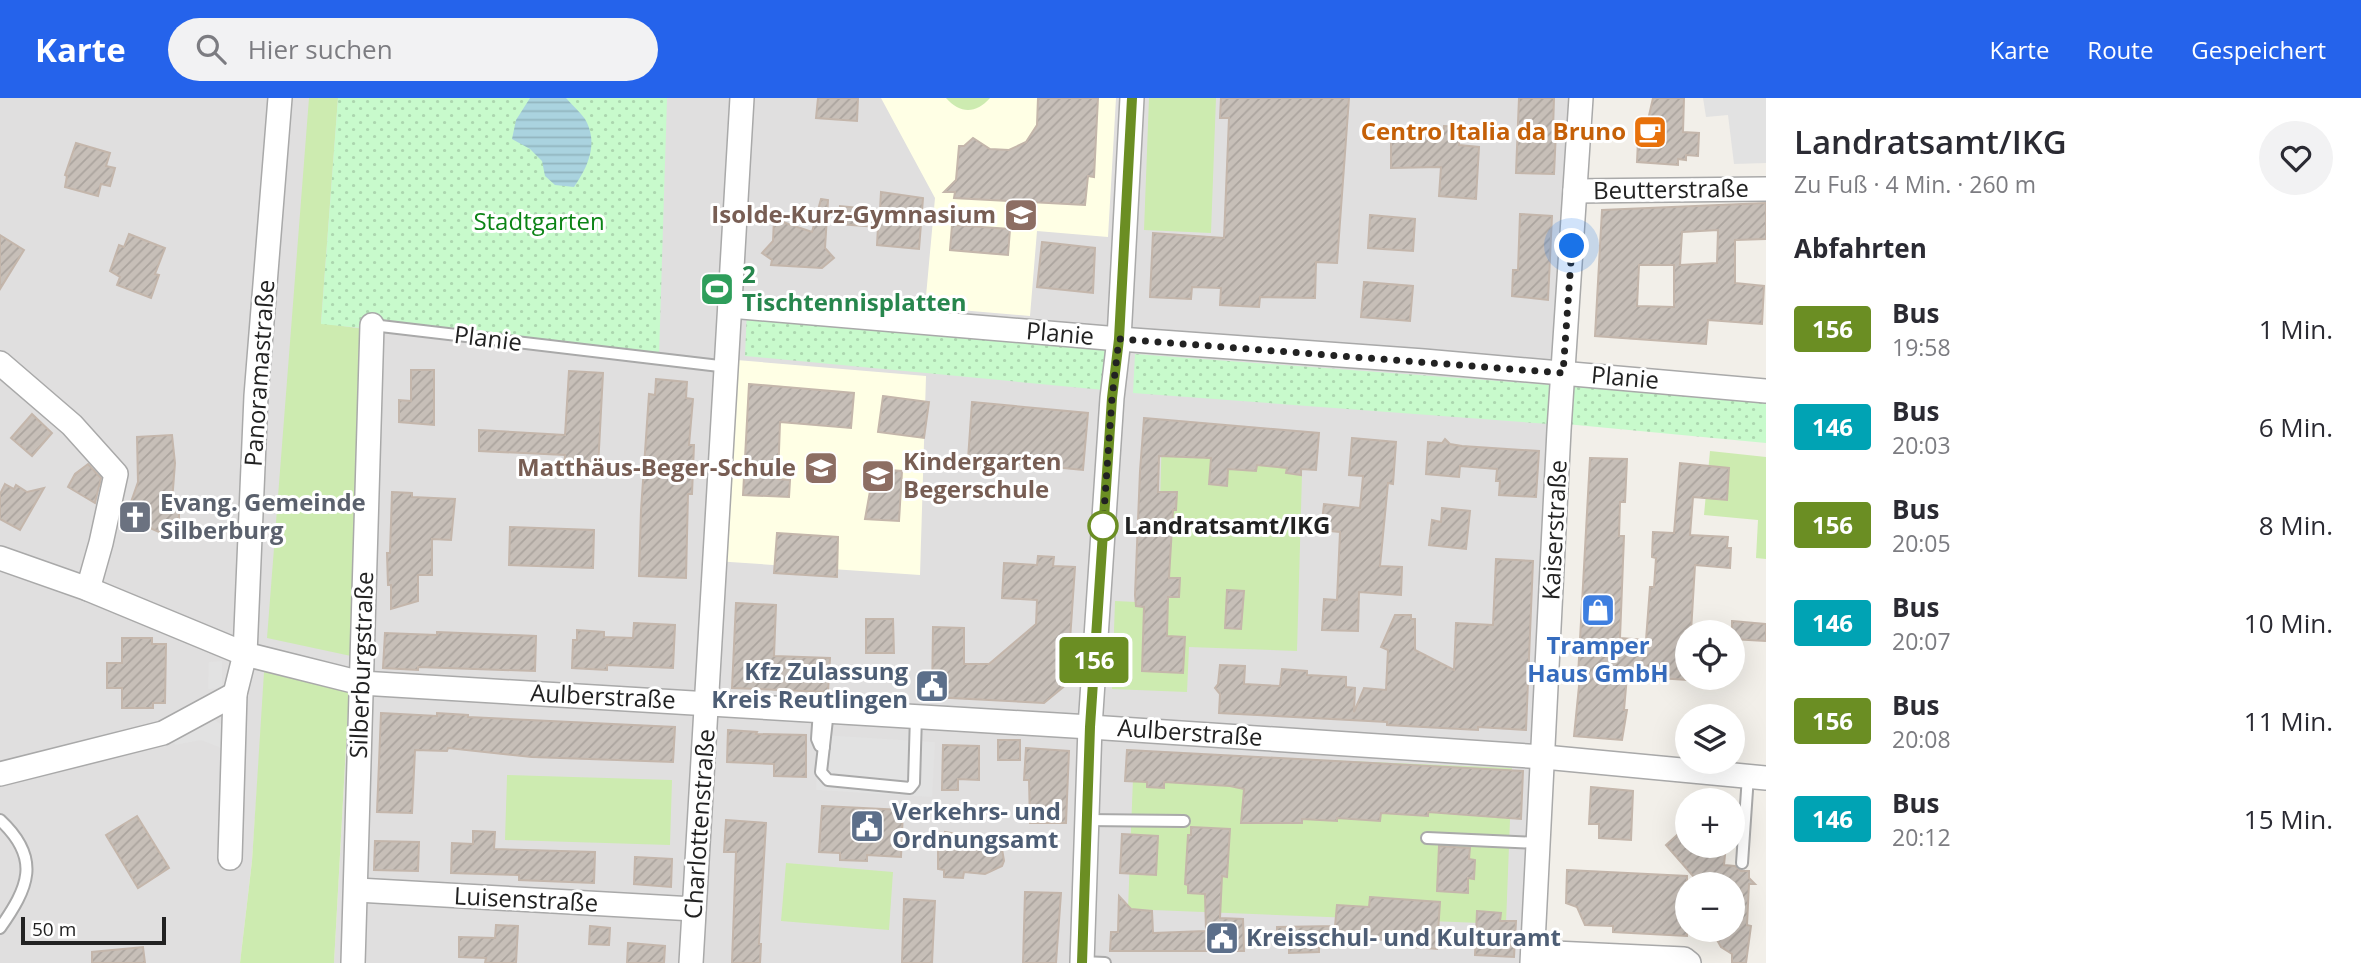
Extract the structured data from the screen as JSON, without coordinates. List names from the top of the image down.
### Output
{
  "streets": {
    "street": [
      "Beutterstraße",
      "Planie",
      "Panoramastraße",
      "Kaiserstraße",
      "Silberburgstraße",
      "Aulberstraße",
      "Charlottenstraße",
      "Luisenstraße"
    ]
  },
  "crossings": [
    ["Beutterstraße", "Kaiserstraße"],
    ["Planie", "Kaiserstraße"],
    ["Planie", "Silberburgstraße"],
    ["Planie", "Charlottenstraße"],
    ["Panoramastraße", "Aulberstraße"],
    ["Kaiserstraße", "Aulberstraße"],
    ["Silberburgstraße", "Aulberstraße"],
    ["Silberburgstraße", "Luisenstraße"],
    ["Aulberstraße", "Charlottenstraße"],
    ["Charlottenstraße", "Luisenstraße"]
  ],
  "parks": ["Stadtgarten"],
  "places": {
    "cafe": ["Centro Italia da Bruno"],
    "school or university": ["Isolde-Kurz-Gymnasium", "Matthäus-Beger-Schule", "Kindergarten Begerschule"],
    "sports": ["2 Tischtennisplatten"],
    "church": ["Evang. Gemeinde Silberburg"],
    "other": ["Landratsamt/IKG"],
    "shop": ["Tramper Haus GmbH"],
    "public building": ["Kfz Zulassung Kreis Reutlingen", "Verkehrs- und Ordnungsamt", "Kreisschul- und Kulturamt"]
  },
  "lines": ["bus line 156"],
  "scale_bar": "50 m",
  "page": {
    "header": "Karte",
    "search": "Hier suchen",
    "nav": ["Karte", "Route", "Gespeichert"],
    "on_map": "156",
    "heading": [
      ["Landratsamt/IKG", "Zu Fuß · 4 Min. · 260 m"],
      "Abfahrten"
    ],
    "list": [
      {
        "mark": "156",
        "name": "Bus",
        "note": "19:58",
        "value": "1 Min."
      },
      {
        "mark": "146",
        "name": "Bus",
        "note": "20:03",
        "value": "6 Min."
      },
      {
        "mark": "156",
        "name": "Bus",
        "note": "20:05",
        "value": "8 Min."
      },
      {
        "mark": "146",
        "name": "Bus",
        "note": "20:07",
        "value": "10 Min."
      },
      {
        "mark": "156",
        "name": "Bus",
        "note": "20:08",
        "value": "11 Min."
      },
      {
        "mark": "146",
        "name": "Bus",
        "note": "20:12",
        "value": "15 Min."
      }
    ],
    "map_buttons": ["+", "−"],
    "scale": "50 m"
  }
}
